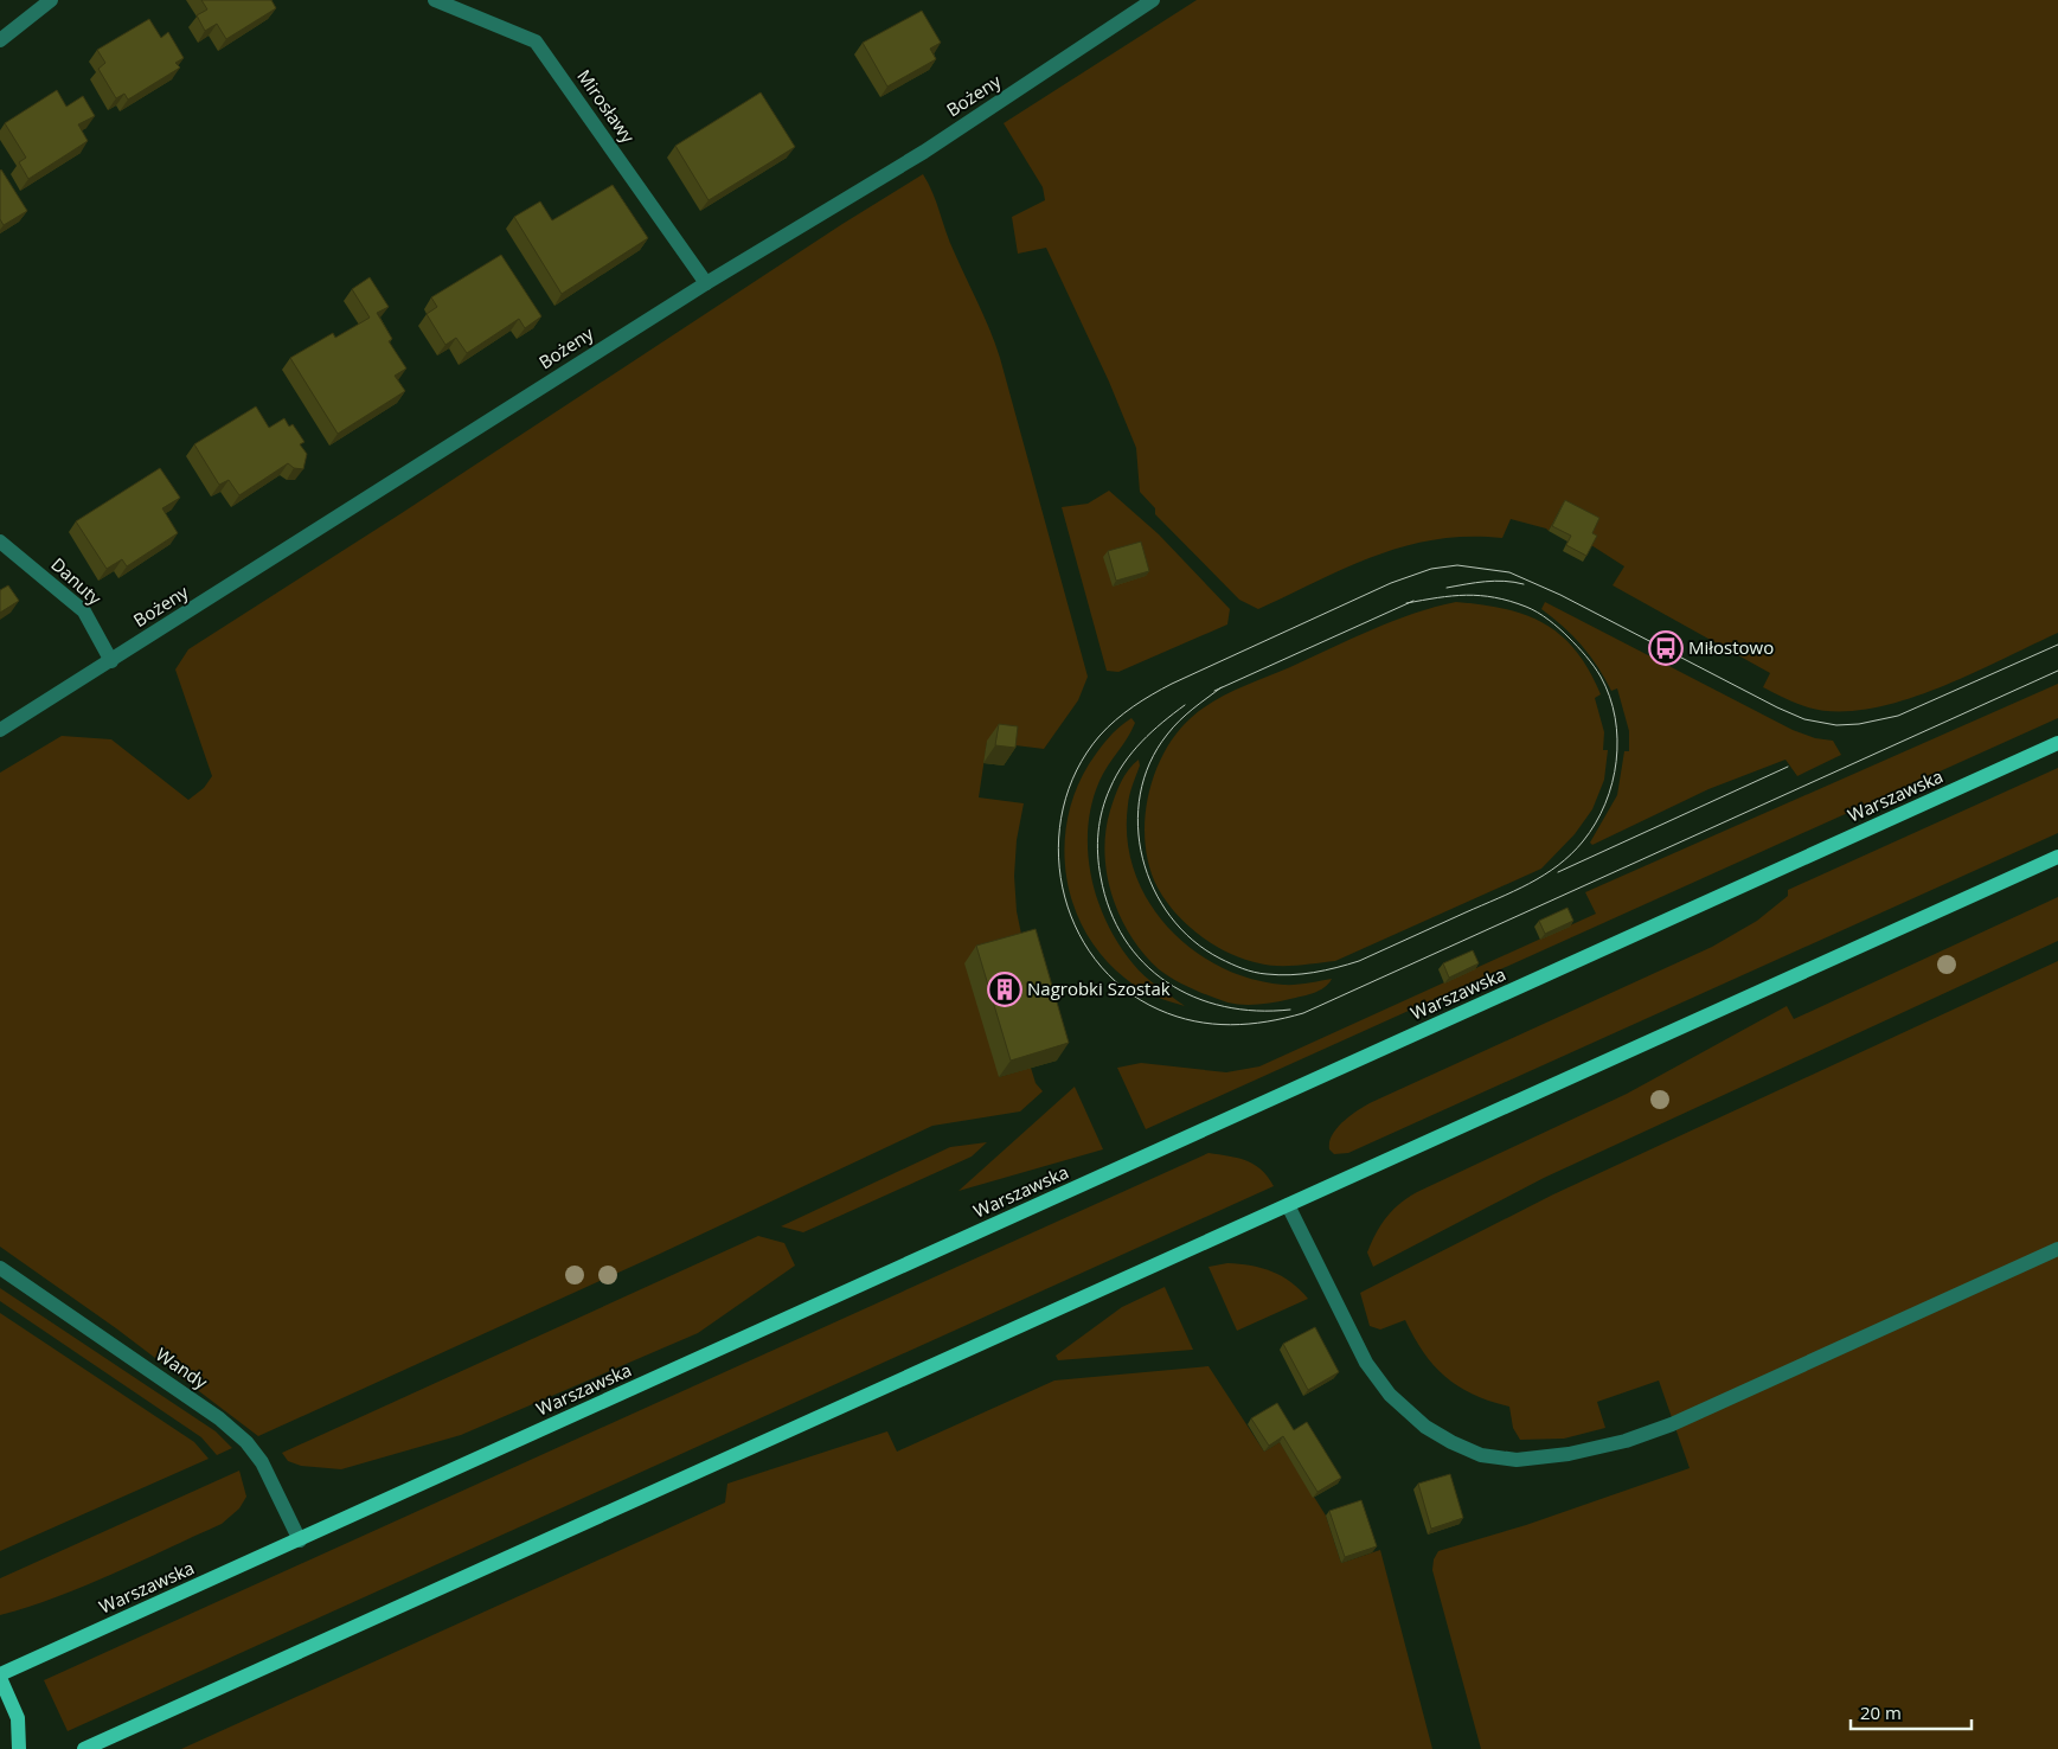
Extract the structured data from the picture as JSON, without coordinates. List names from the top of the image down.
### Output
{
  "streets": {
    "main road": ["Warszawska"],
    "street": [
      "Bożeny",
      "Mirosławy",
      "Danuty",
      "Wandy"
    ]
  },
  "crossings": [
    ["Bożeny", "Mirosławy"],
    ["Bożeny", "Danuty"],
    ["Warszawska", "Wandy"]
  ],
  "places": {
    "bus stop": ["Miłostowo"],
    "building": ["Nagrobki Szostak"]
  },
  "scale_bar": "20 m"
}
